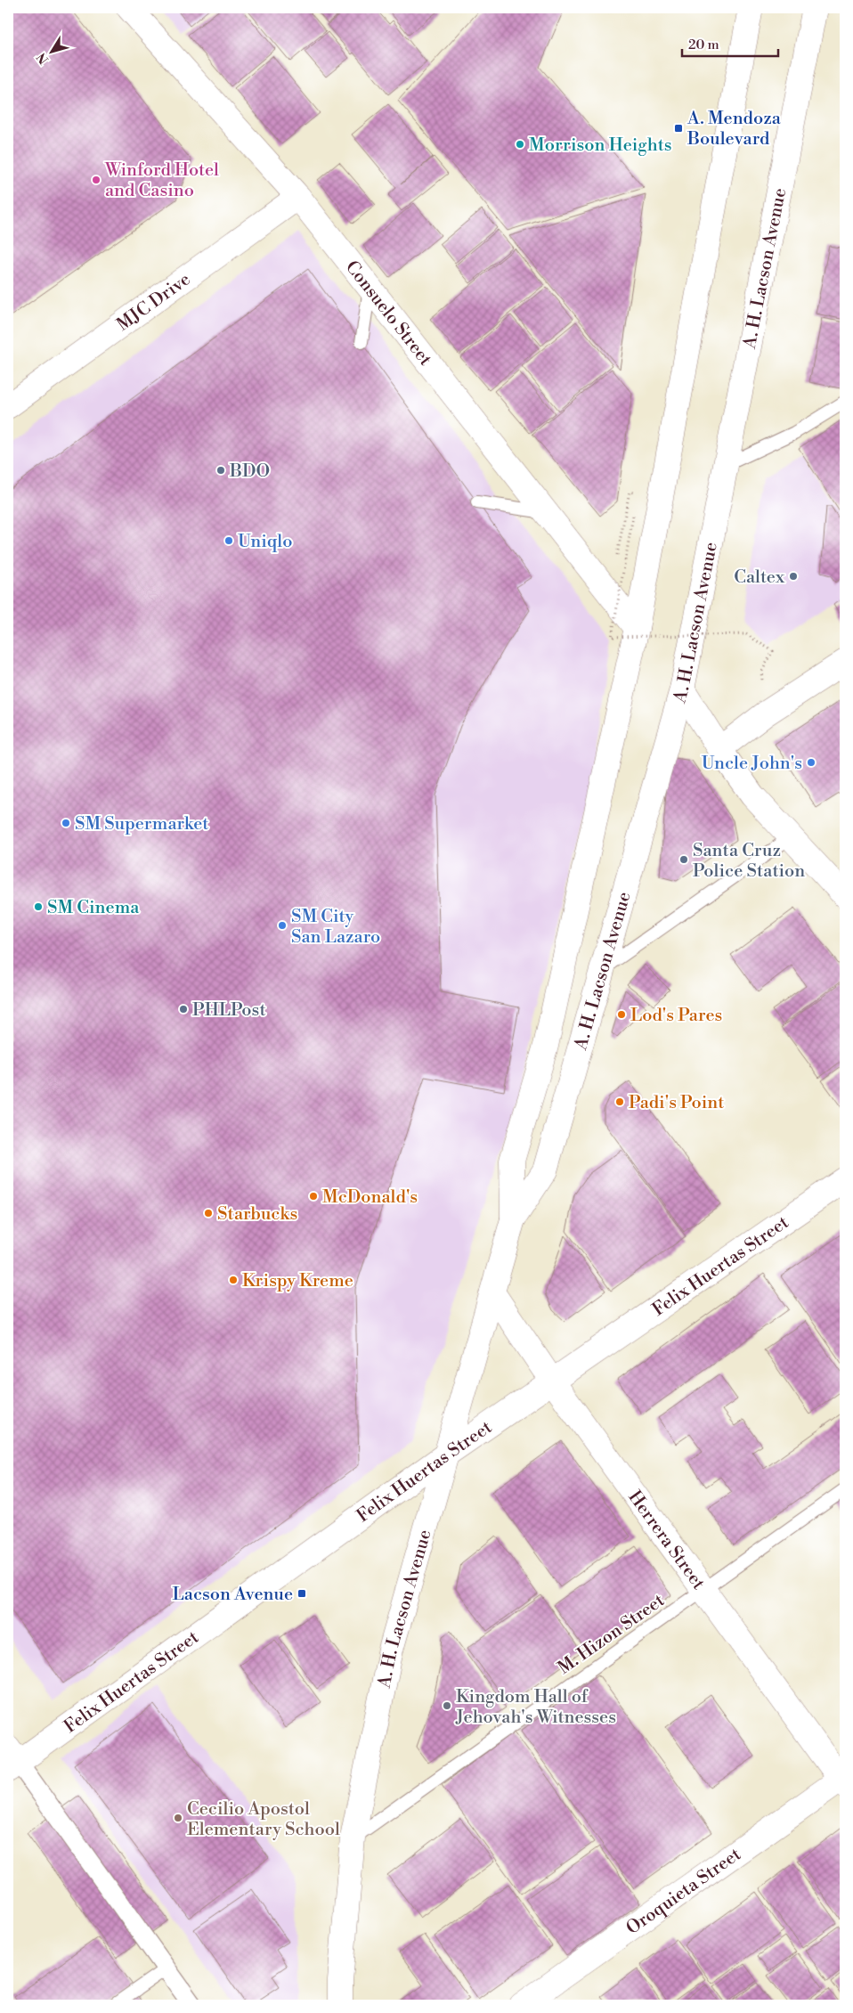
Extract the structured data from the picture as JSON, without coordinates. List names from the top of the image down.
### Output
{
  "streets": {
    "main road": [
      "A. H. Lacson Avenue",
      "MJC Drive",
      "Consuelo Street",
      "Felix Huertas Street",
      "Herrera Street",
      "Oroquieta Street"
    ],
    "lane": ["M. Hizon Street"]
  },
  "crossings": [
    ["A. H. Lacson Avenue", "Consuelo Street"],
    ["A. H. Lacson Avenue", "Felix Huertas Street"],
    ["A. H. Lacson Avenue", "Herrera Street"],
    ["A. H. Lacson Avenue", "M. Hizon Street"],
    ["MJC Drive", "Consuelo Street"],
    ["Felix Huertas Street", "Herrera Street"],
    ["Herrera Street", "M. Hizon Street"],
    ["Herrera Street", "Oroquieta Street"]
  ],
  "places": {
    "transit": ["A. Mendoza Boulevard", "Lacson Avenue"],
    "other": [
      "Morrison Heights",
      "Winford Hotel and Casino",
      "BDO",
      "Uniqlo",
      "Caltex",
      "Uncle John's",
      "SM Supermarket",
      "Santa Cruz Police Station",
      "SM Cinema",
      "SM City San Lazaro",
      "PHLPost",
      "Lod's Pares",
      "Padi's Point",
      "McDonald's",
      "Starbucks",
      "Krispy Kreme",
      "Kingdom Hall of Jehovah's Witnesses",
      "Cecilio Apostol Elementary School"
    ]
  },
  "scale_bar": "20 m",
  "north": "bottom left"
}
